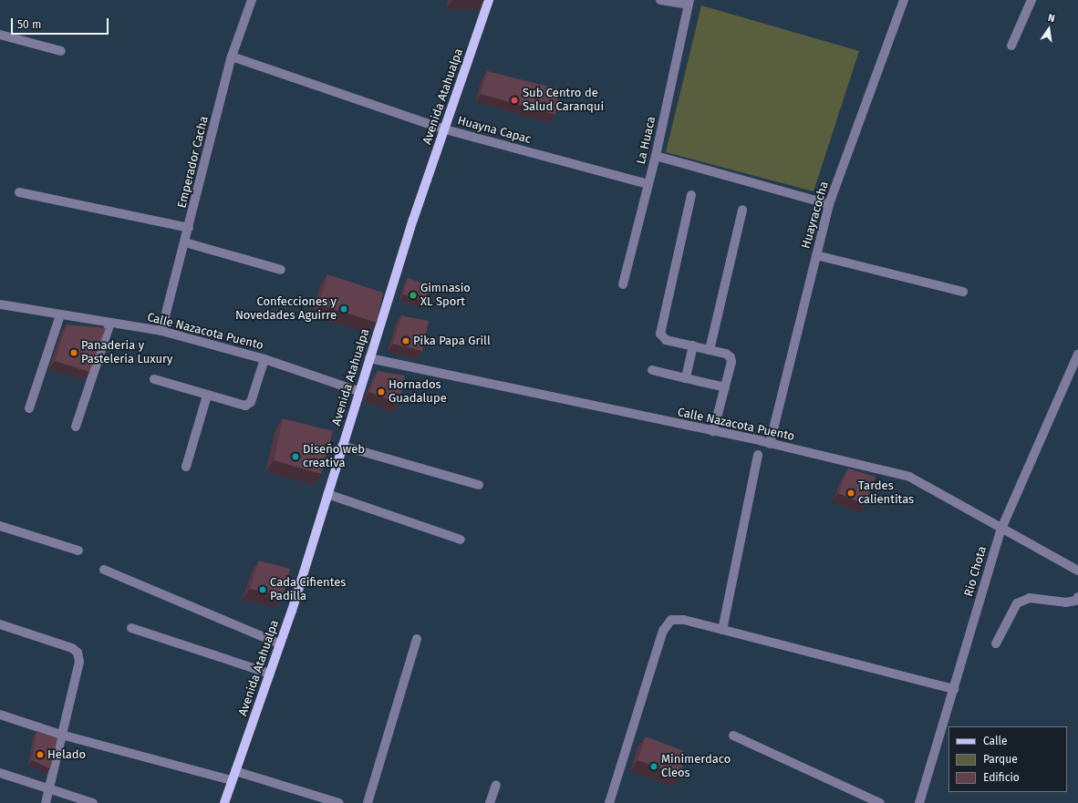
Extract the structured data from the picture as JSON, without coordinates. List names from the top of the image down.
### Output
{
  "streets": {
    "main road": ["Avenida Atahualpa"],
    "street": [
      "Huayna Capac",
      "La Huaca",
      "Emperador Cacha",
      "Huayracocha",
      "Calle Nazacota Puento",
      "Rio Chota"
    ]
  },
  "crossings": [
    ["Avenida Atahualpa", "Huayna Capac"],
    ["Avenida Atahualpa", "Calle Nazacota Puento"],
    ["Huayna Capac", "La Huaca"],
    ["Huayna Capac", "Emperador Cacha"],
    ["Emperador Cacha", "Calle Nazacota Puento"],
    ["Huayracocha", "Calle Nazacota Puento"],
    ["Calle Nazacota Puento", "Rio Chota"]
  ],
  "places": [
    "Sub Centro de Salud Caranqui",
    "Gimnasio XL Sport",
    "Confecciones y Novedades Aguirre",
    "Pika Papa Grill",
    "Panaderia y Pasteleria Luxury",
    "Hornados Guadalupe",
    "Diseño web creativa",
    "Tardes calientitas",
    "Cada Cifientes Padilla",
    "Helado",
    "Minimerdaco Cleos"
  ],
  "legend": ["Calle", "Parque", "Edificio"],
  "scale_bar": "50 m",
  "north": "top"
}
